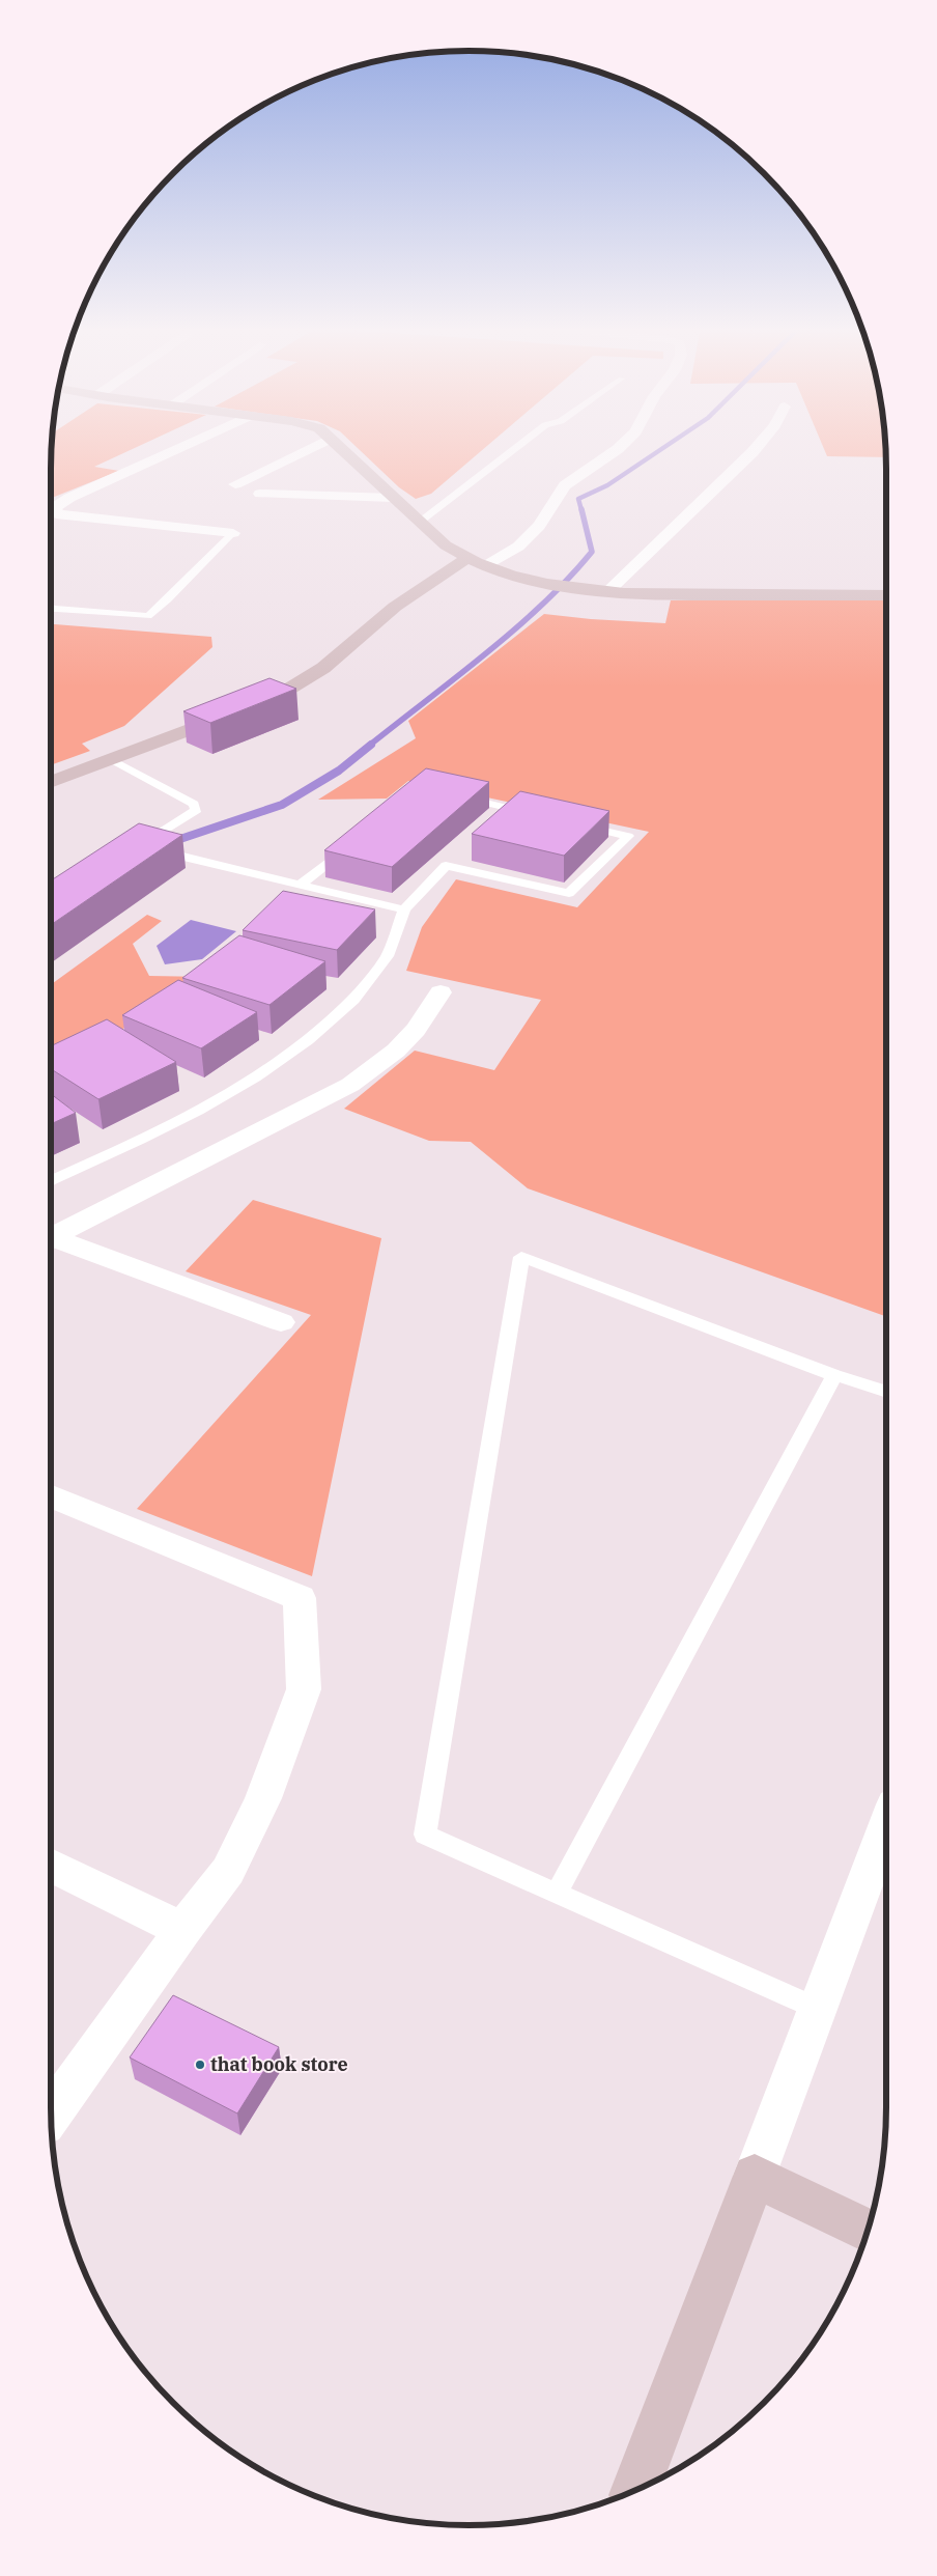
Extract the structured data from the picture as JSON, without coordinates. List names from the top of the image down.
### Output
{
  "places": ["that book store"]
}
